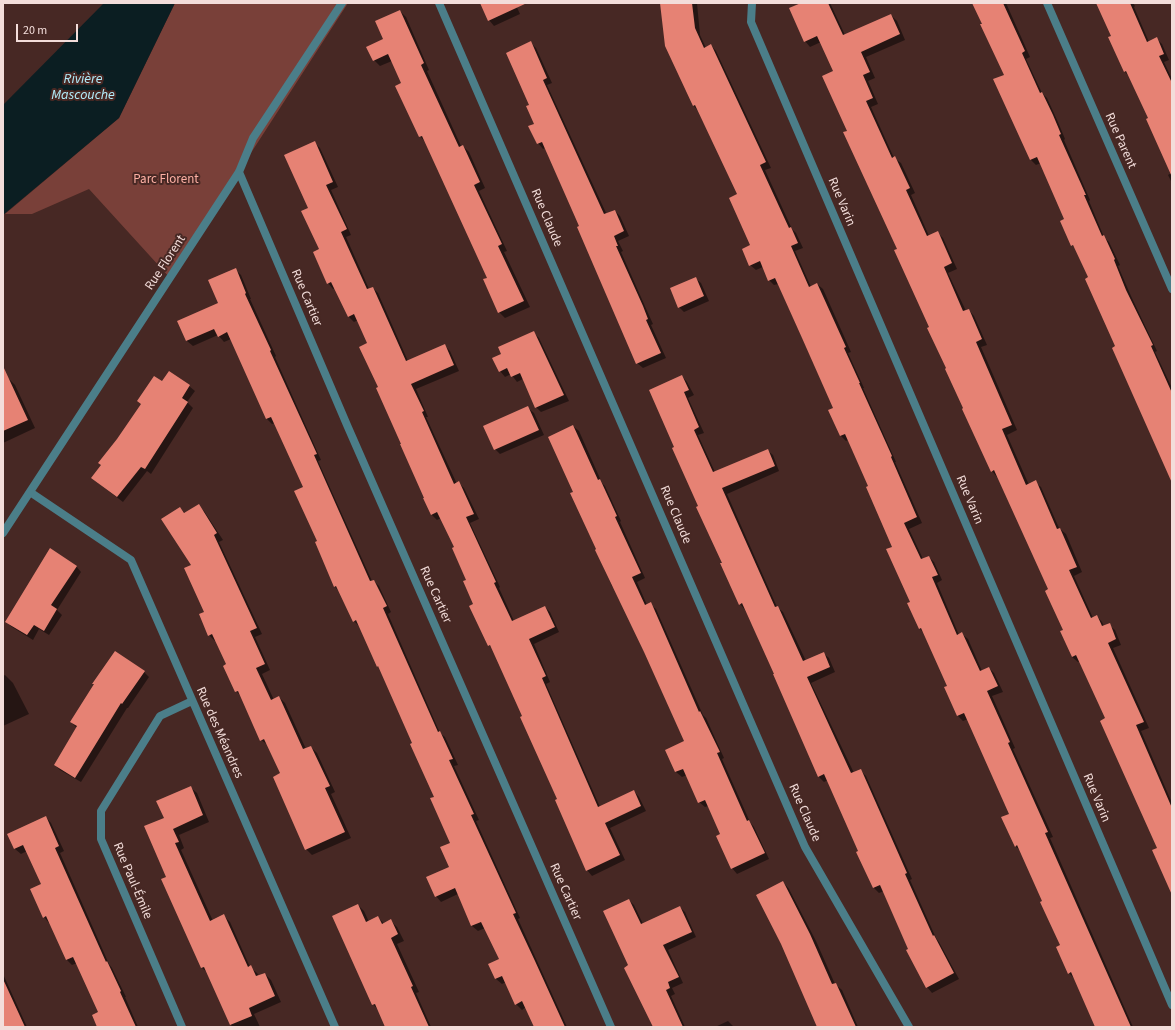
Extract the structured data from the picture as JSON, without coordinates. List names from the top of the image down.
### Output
{
  "streets": {
    "street": [
      "Rue Parent",
      "Rue Varin",
      "Rue Claude",
      "Rue Florent",
      "Rue Cartier",
      "Rue des Méandres",
      "Rue Paul-Émile"
    ]
  },
  "crossings": [
    ["Rue Florent", "Rue Cartier"],
    ["Rue Florent", "Rue des Méandres"],
    ["Rue des Méandres", "Rue Paul-Émile"]
  ],
  "water": ["Rivière Mascouche"],
  "parks": ["Parc Florent"],
  "scale_bar": "20 m"
}
